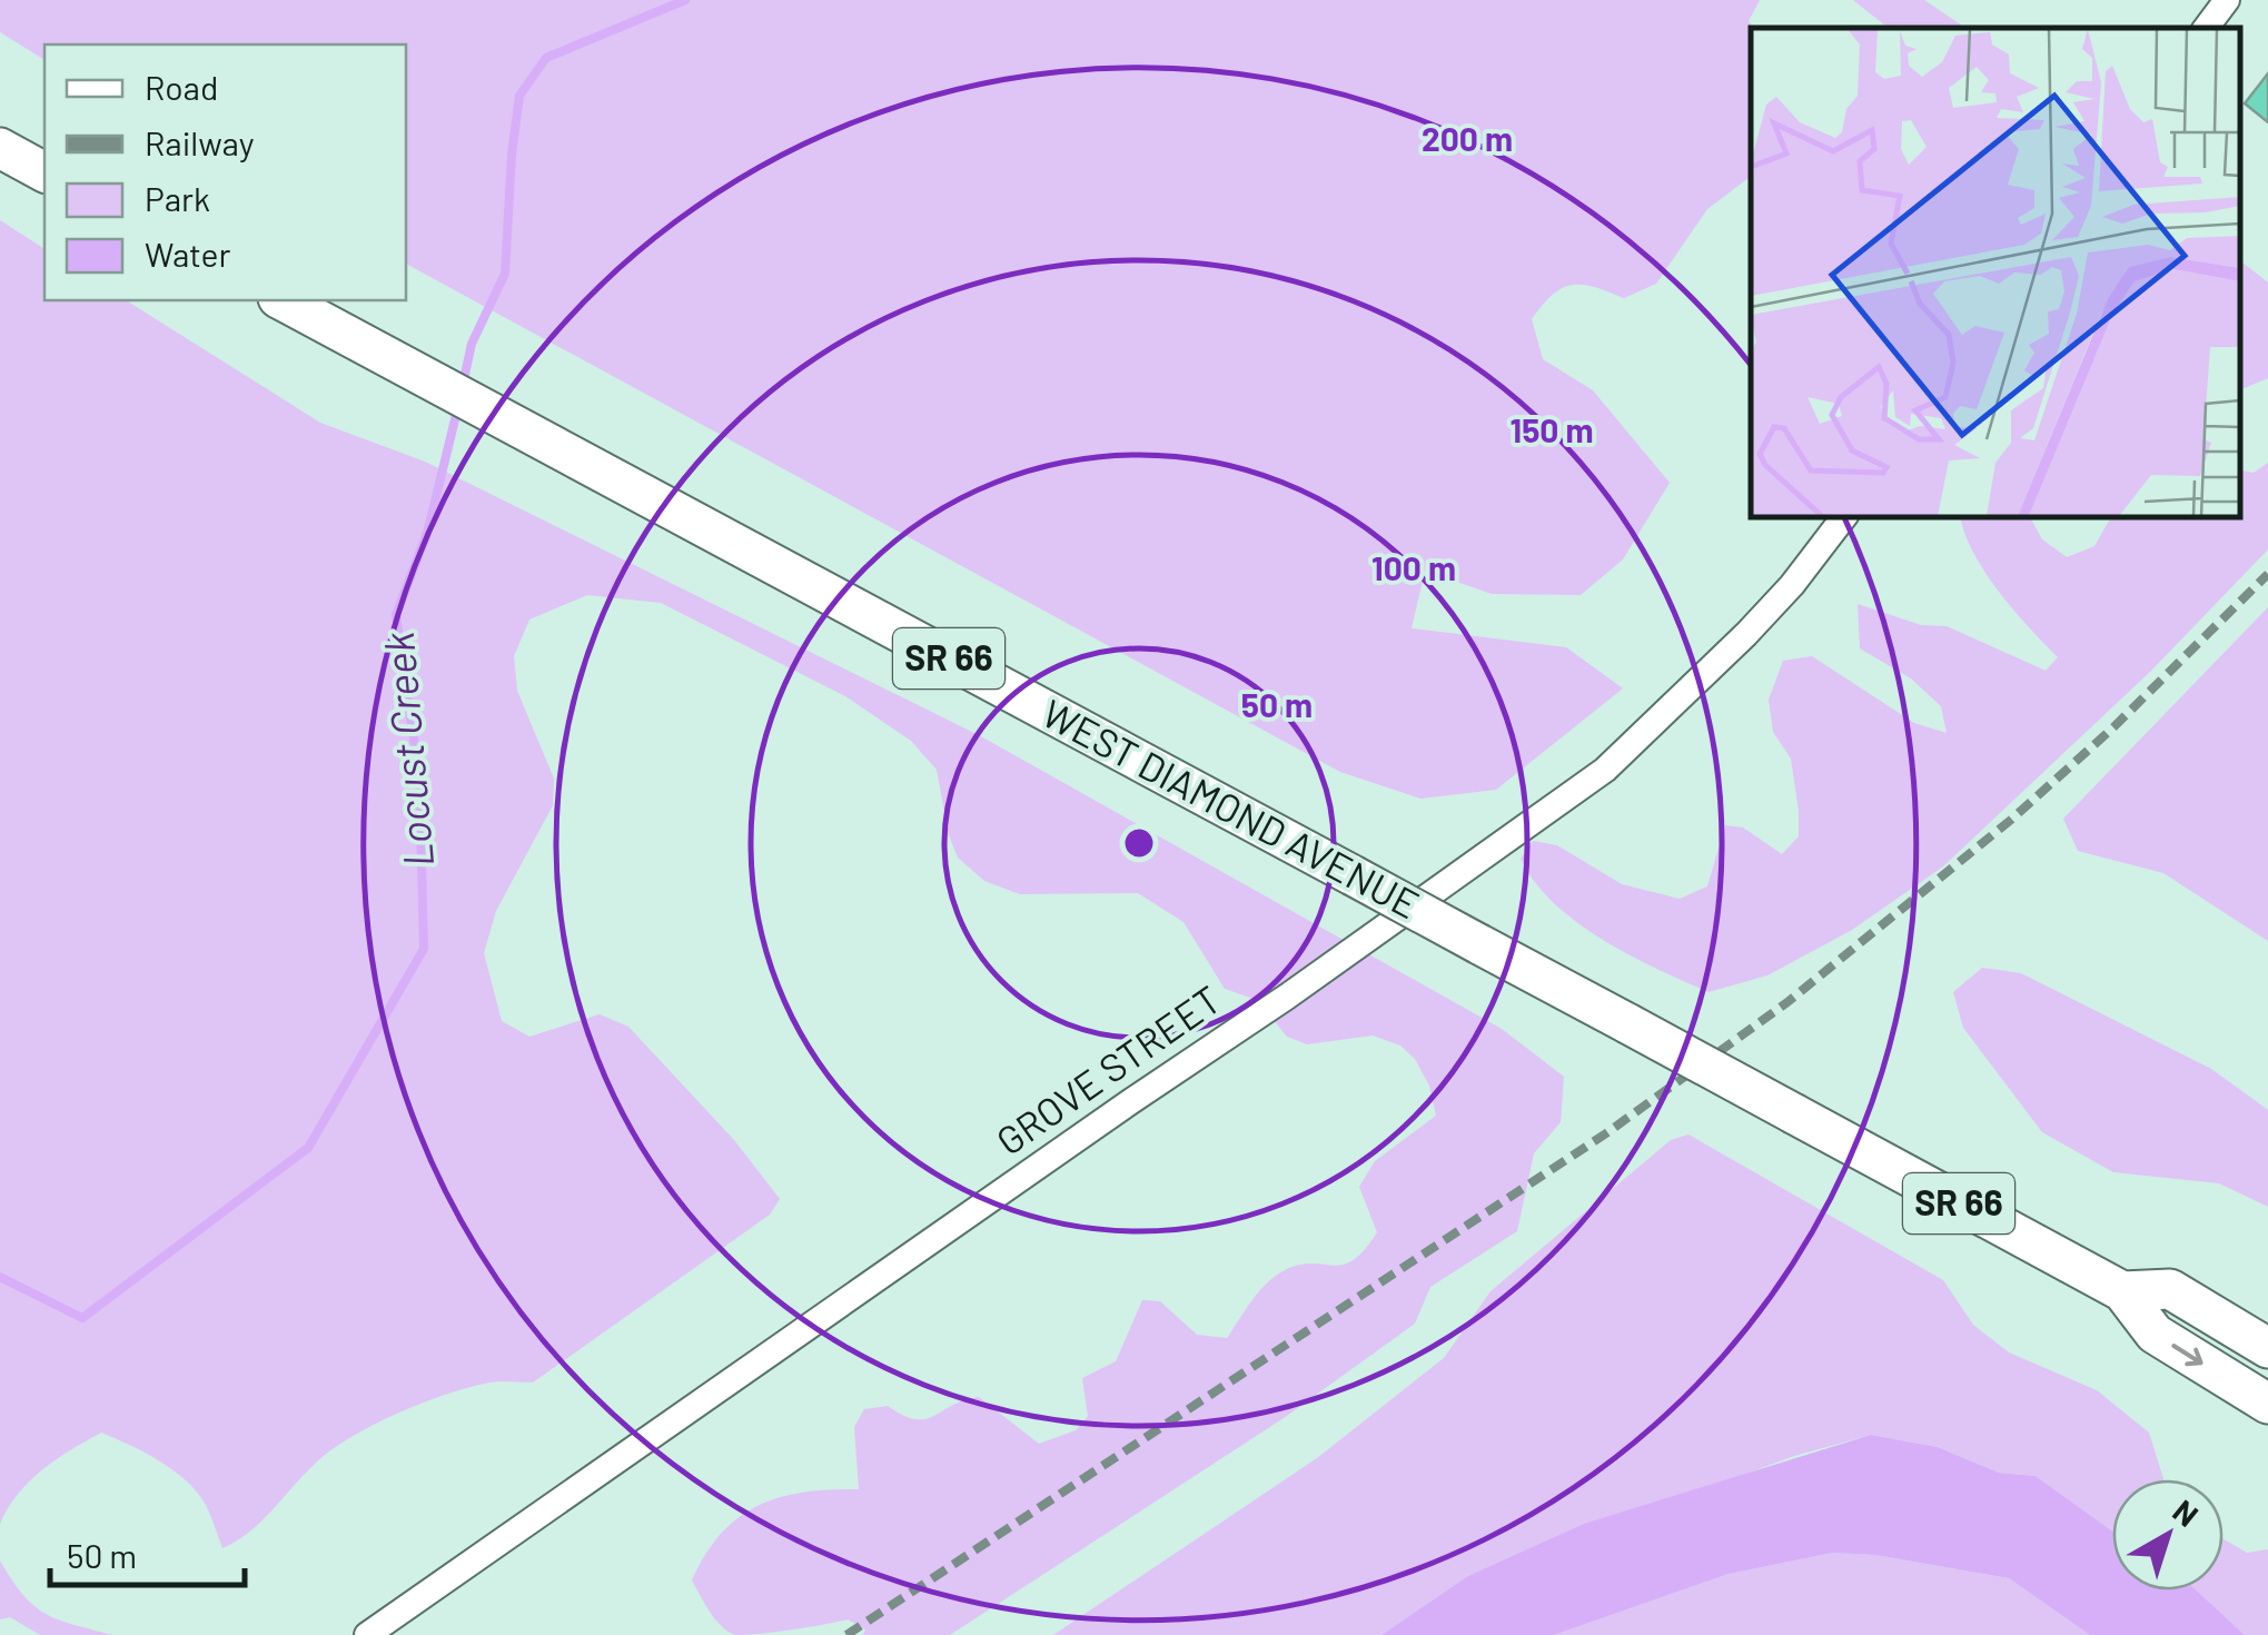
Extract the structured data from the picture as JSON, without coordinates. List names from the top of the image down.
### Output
{
  "streets": {
    "main road": ["SR 66", "WEST DIAMOND AVENUE"],
    "street": ["GROVE STREET"]
  },
  "water": ["Locust Creek"],
  "legend": [
    "Road",
    "Railway",
    "Park",
    "Water"
  ],
  "scale_bar": "50 m",
  "north": "top right",
  "rings": [
    "200 m",
    "150 m",
    "100 m",
    "50 m"
  ]
}
